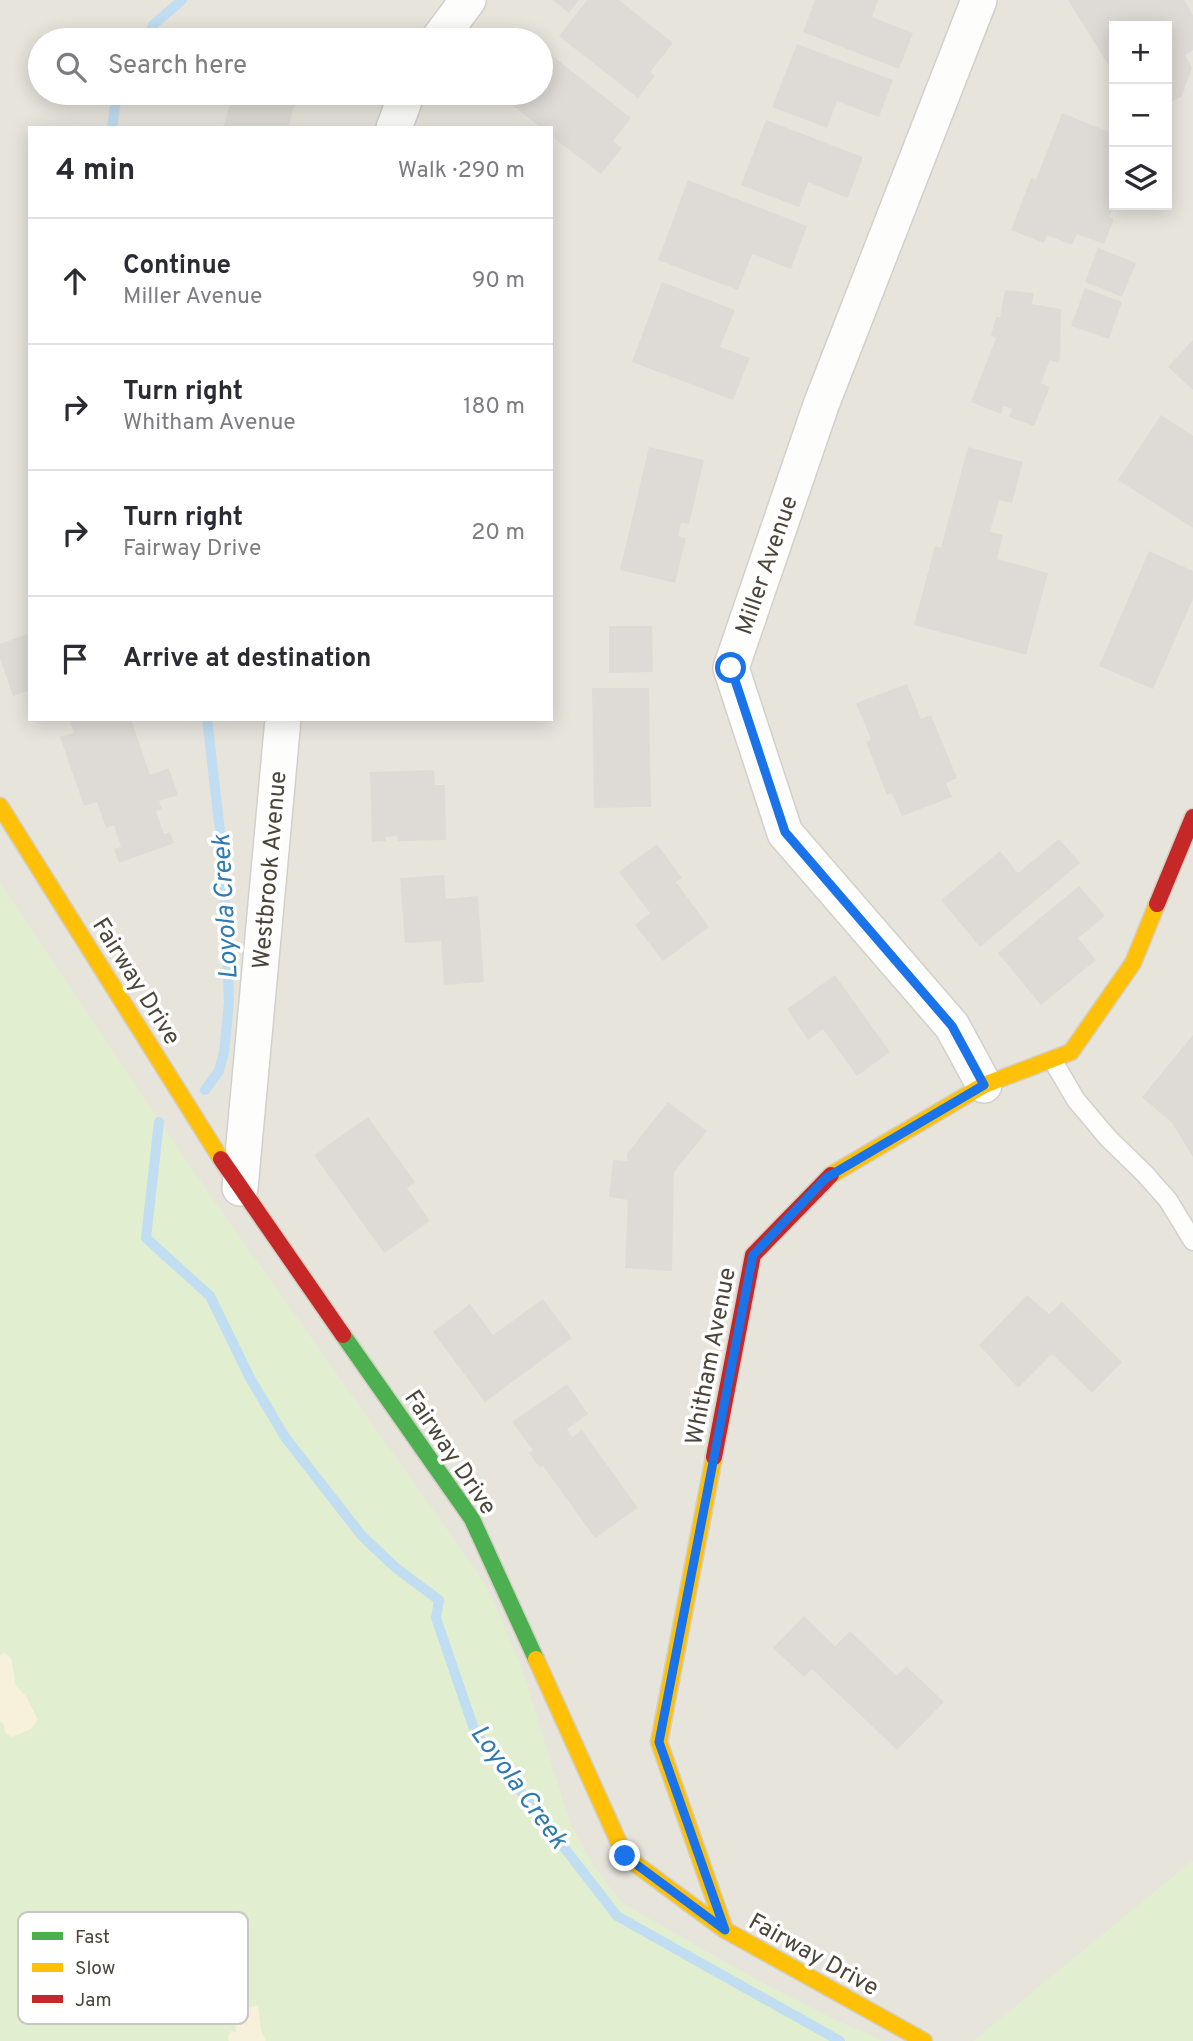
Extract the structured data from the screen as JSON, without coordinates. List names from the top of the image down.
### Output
{
  "streets": {
    "street": [
      "Miller Avenue",
      "Westbrook Avenue",
      "Fairway Drive",
      "Whitham Avenue"
    ]
  },
  "crossings": [
    ["Miller Avenue", "Whitham Avenue"],
    ["Westbrook Avenue", "Fairway Drive"],
    ["Fairway Drive", "Whitham Avenue"]
  ],
  "water": ["Loyola Creek"],
  "legend": ["Fast", "Slow", "Jam"],
  "page": {
    "map_buttons": ["+", "−"],
    "search": "Search here",
    "heading": ["4 min", "Walk · 290 m"],
    "list": [
      ["Continue", "Miller Avenue", "90 m"],
      ["Turn right", "Whitham Avenue", "180 m"],
      ["Turn right", "Fairway Drive", "20 m"],
      "Arrive at destination"
    ]
  }
}
